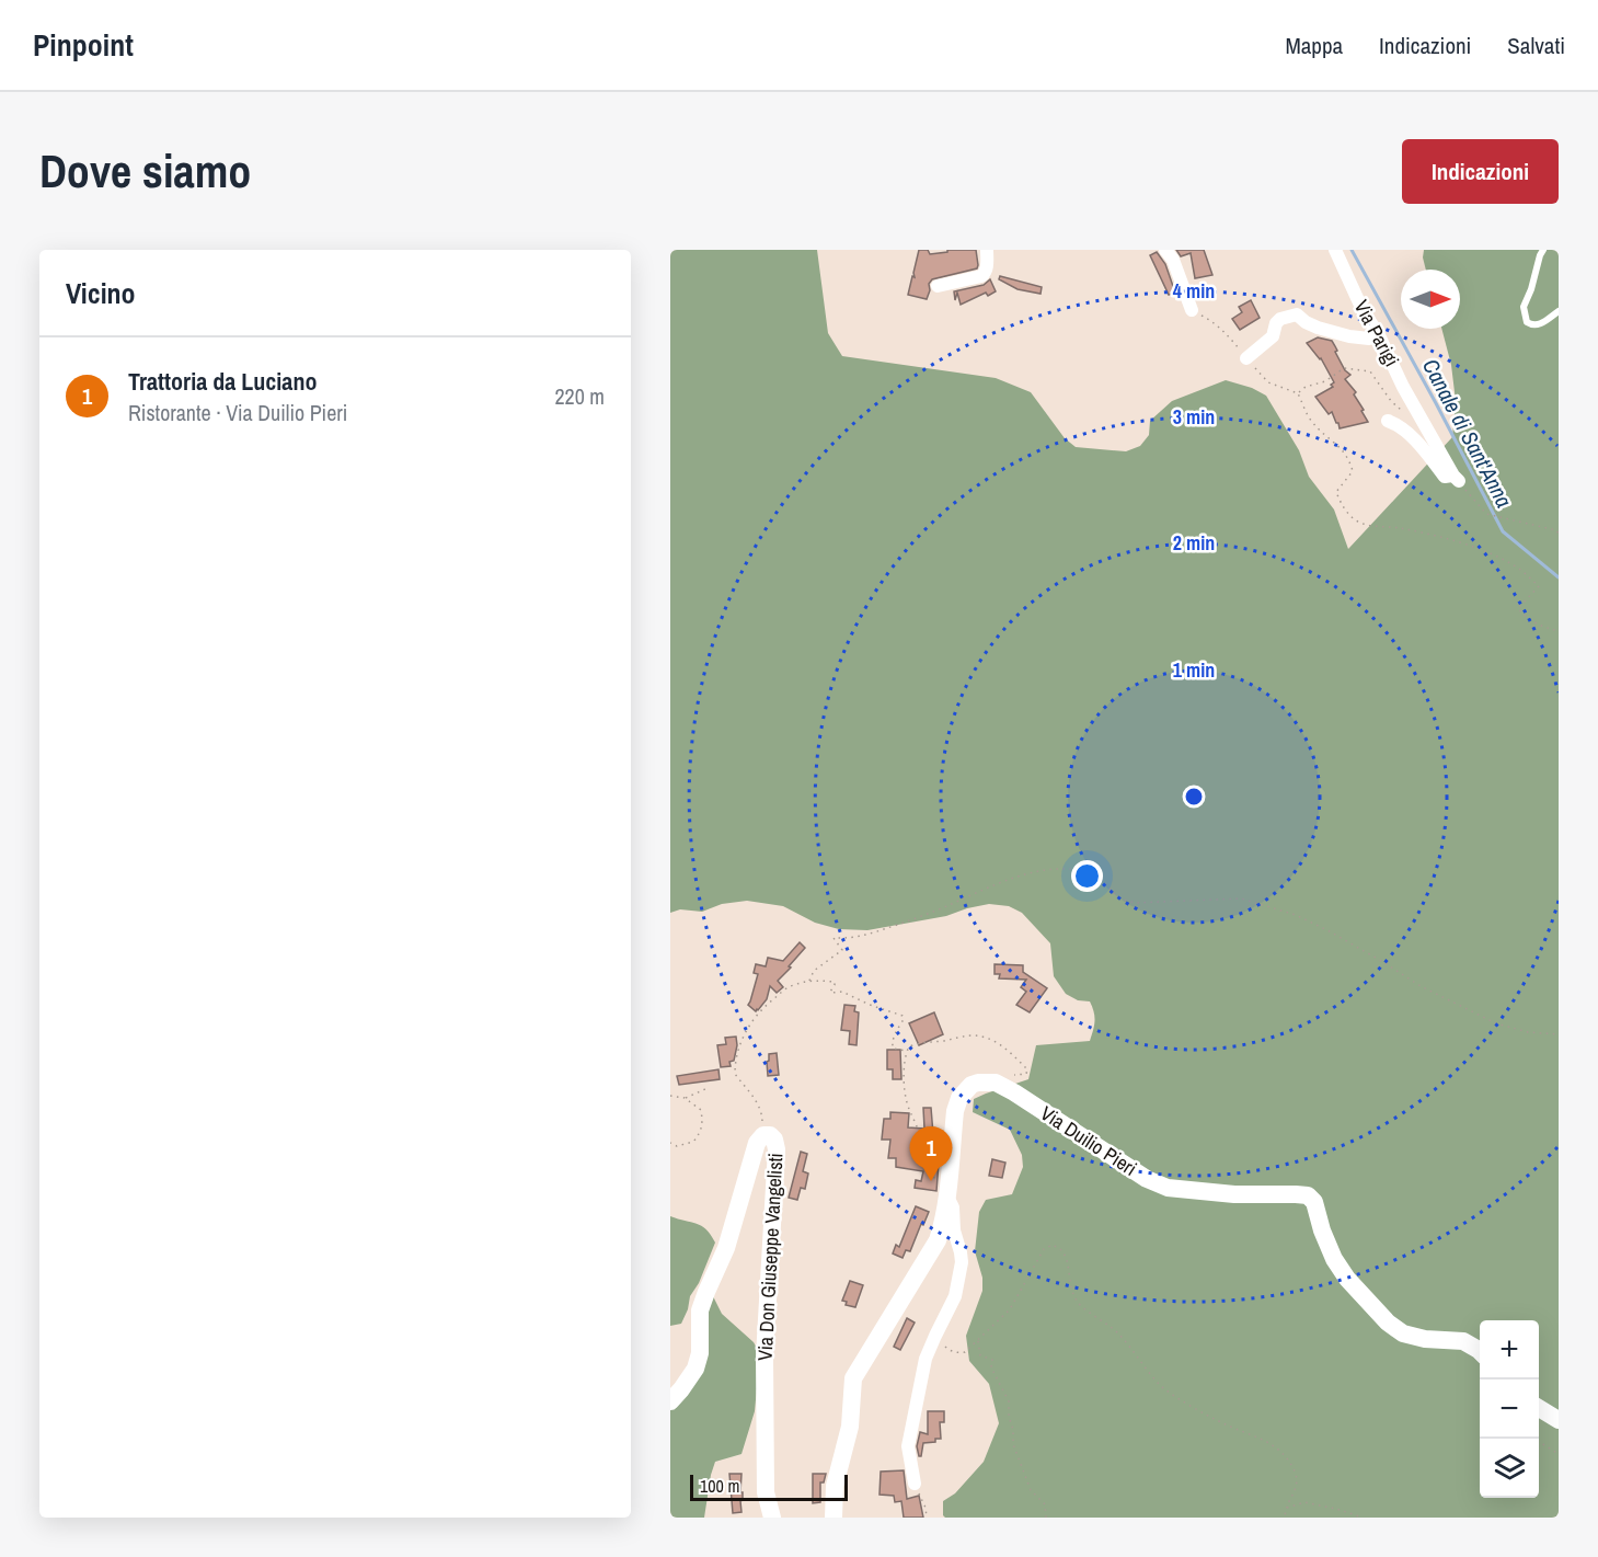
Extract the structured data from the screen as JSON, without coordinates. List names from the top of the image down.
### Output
{
  "streets": {
    "street": ["Via Parigi", "Via Duilio Pieri", "Via Don Giuseppe Vangelisti"]
  },
  "water": ["Canale di Sant'Anna"],
  "scale_bar": "100 m",
  "north": "right",
  "page": {
    "header": "Pinpoint",
    "nav": ["Mappa", "Indicazioni", "Salvati"],
    "buttons": "Indicazioni",
    "title": "Dove siamo",
    "heading": "Vicino",
    "list": [
      {
        "mark": "1",
        "name": "Trattoria da Luciano",
        "note": "Ristorante · Via Duilio Pieri",
        "value": "220 m"
      }
    ],
    "pins": "1",
    "map_buttons": ["+", "−"],
    "scale": "100 m"
  },
  "rings": [
    "4 min",
    "3 min",
    "2 min",
    "1 min"
  ]
}
